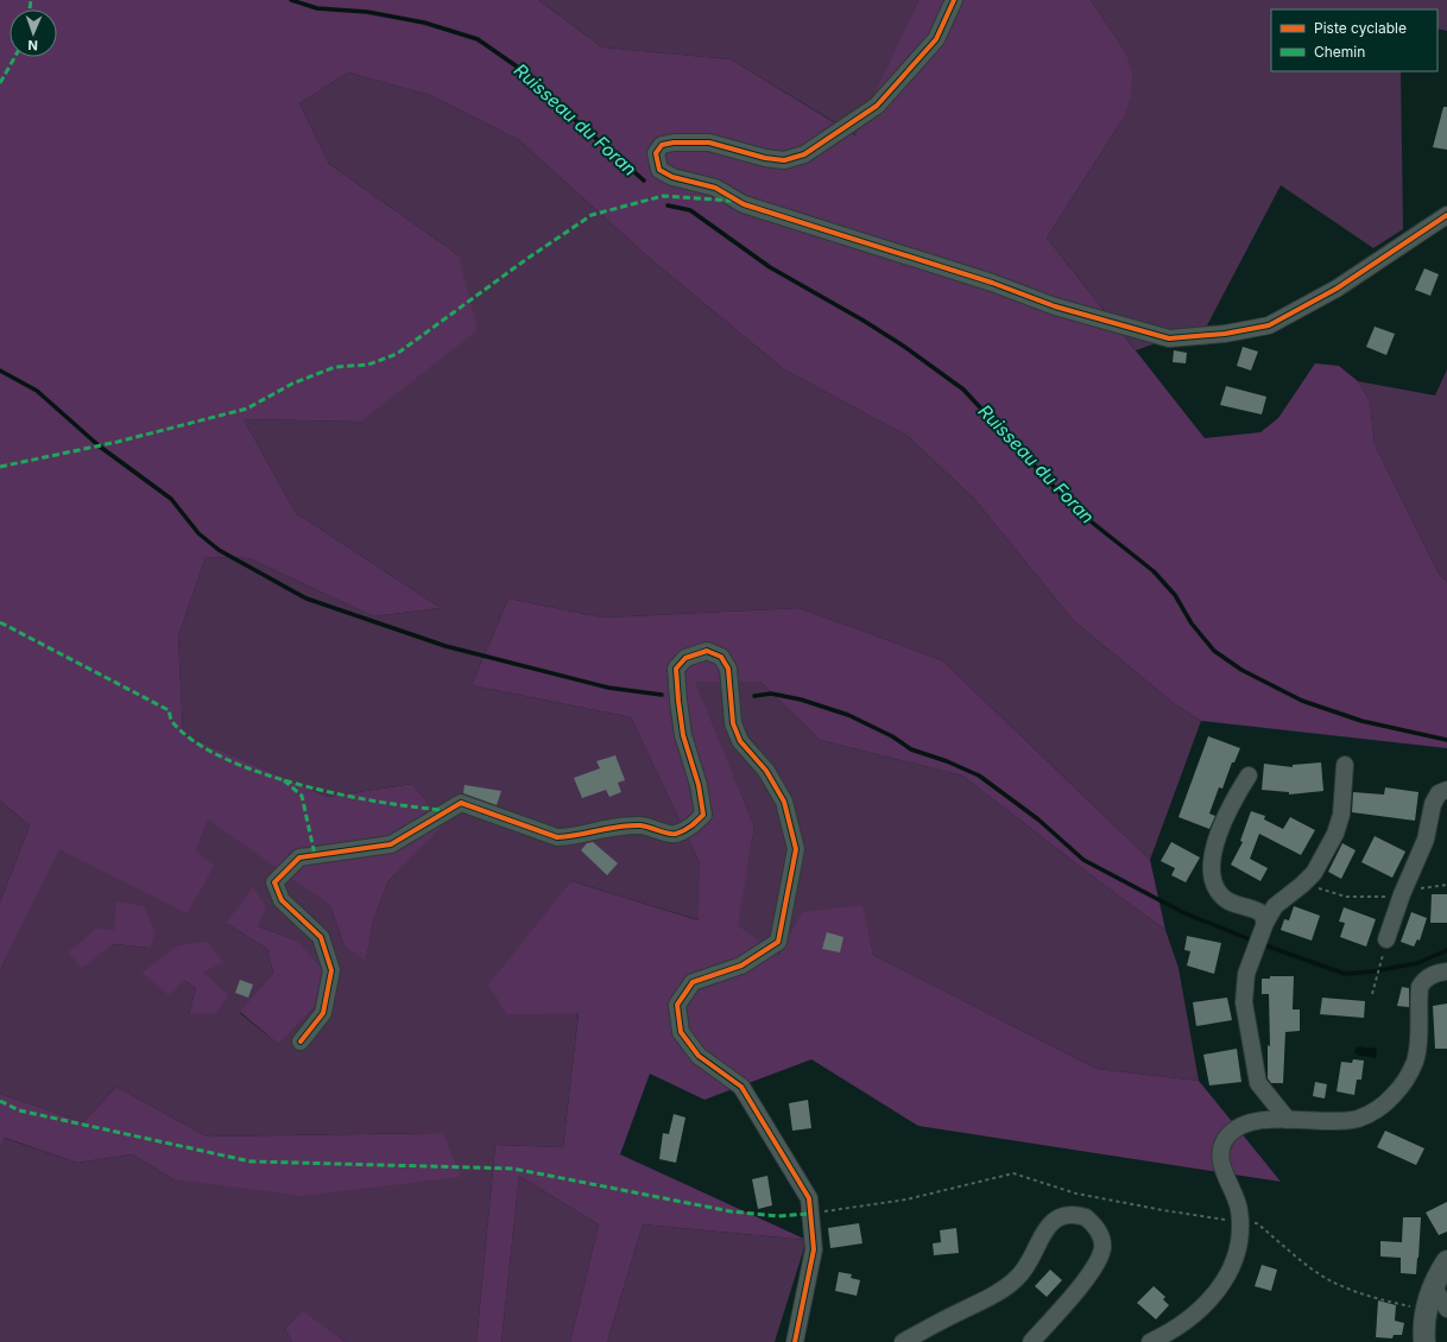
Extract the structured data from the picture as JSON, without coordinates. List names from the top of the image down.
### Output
{
  "water": ["Ruisseau du Foran"],
  "legend": ["Piste cyclable", "Chemin"],
  "north": "bottom"
}
